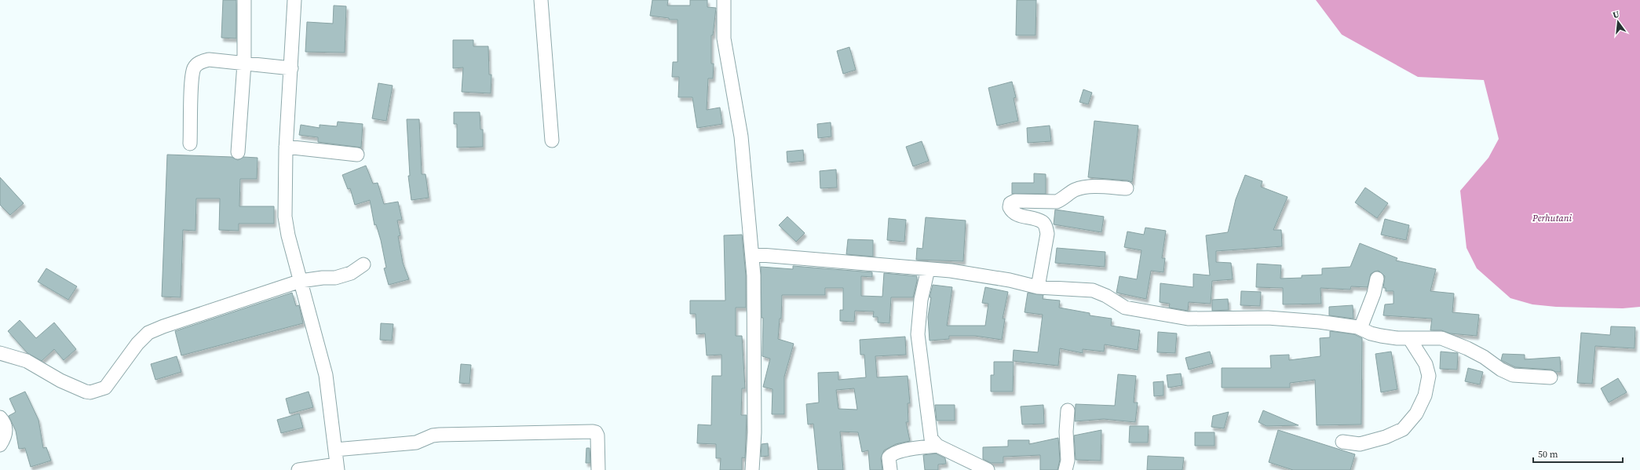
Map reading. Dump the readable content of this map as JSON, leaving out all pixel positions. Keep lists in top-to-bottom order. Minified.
{"parks":["Perhutani"],"scale_bar":"50 m","north":"top"}
